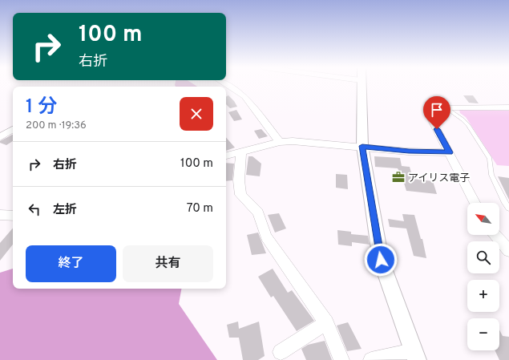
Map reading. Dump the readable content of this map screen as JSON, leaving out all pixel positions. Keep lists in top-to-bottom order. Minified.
{"places":{"office":["アイリス電子"]},"north":"top left","page":{"turn":["100 m","右折"],"heading":["1 分","200 m · 19:36"],"list":[{"name":"右折","value":"100 m"},{"name":"左折","value":"70 m"}],"map_buttons":["+","−"],"buttons":["終了","共有"]}}
